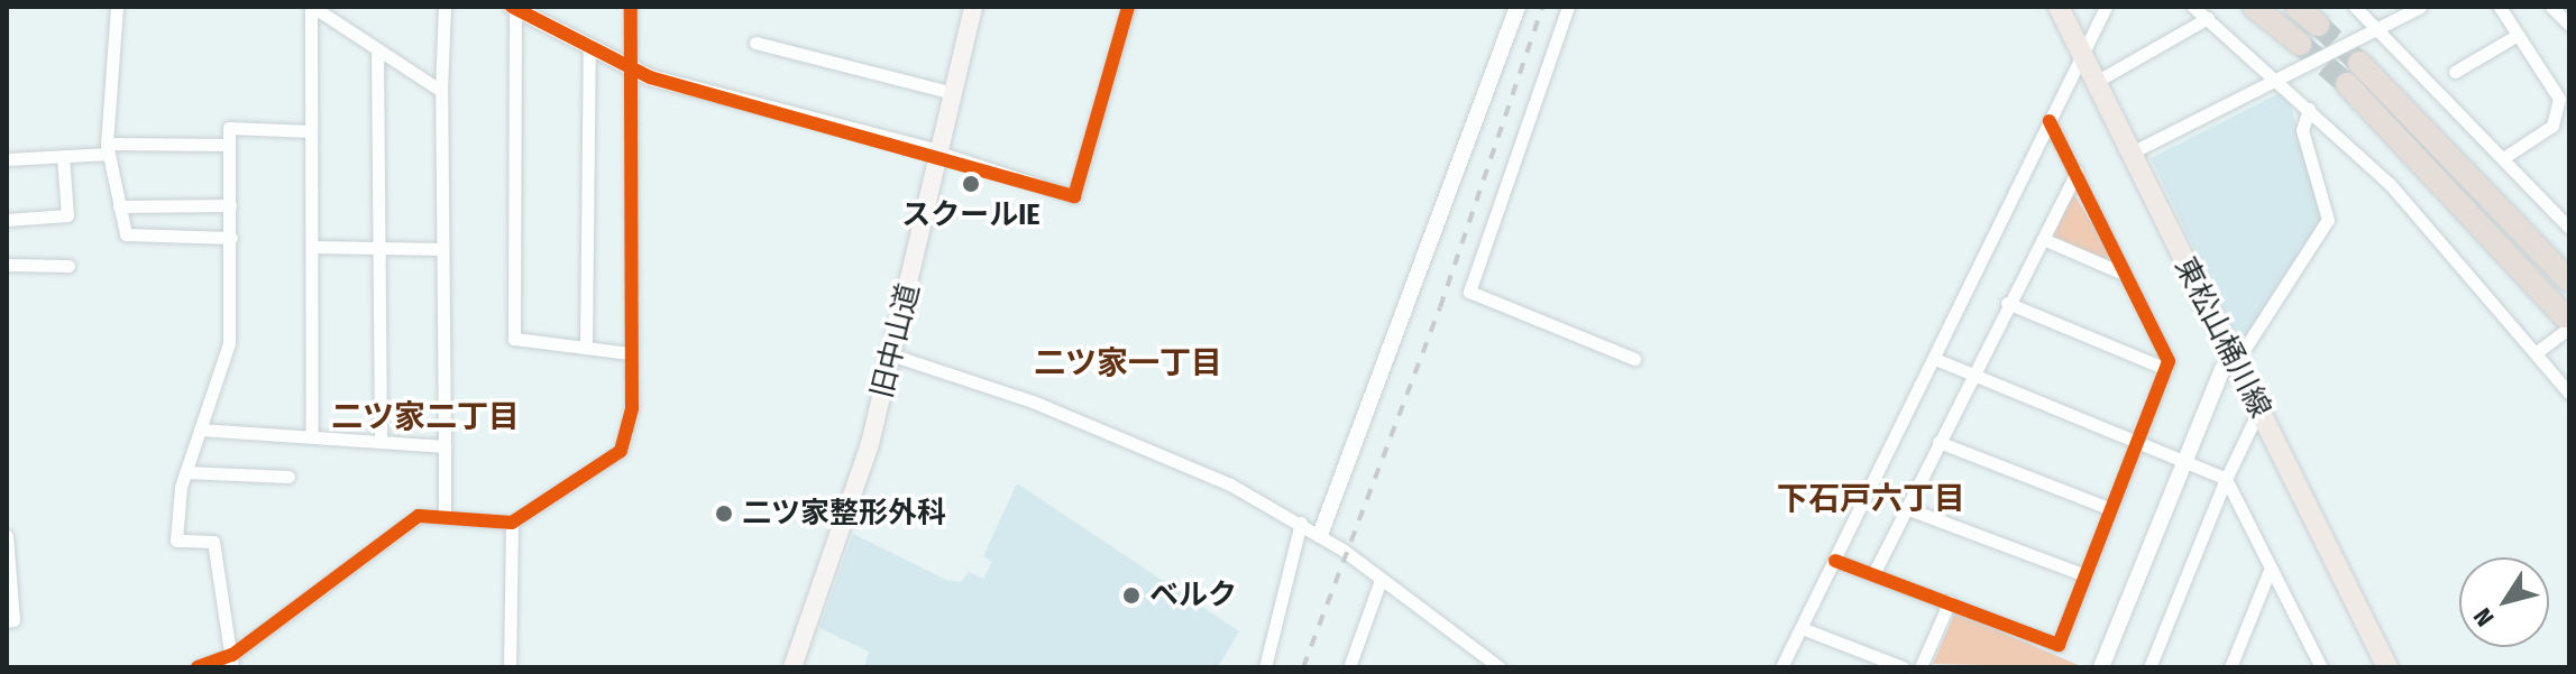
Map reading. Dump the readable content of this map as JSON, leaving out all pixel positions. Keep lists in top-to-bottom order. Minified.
{"streets":{"main road":["東松山桶川線","旧中山道"]},"districts":["二ツ家一丁目","二ツ家二丁目","下石戸六丁目"],"places":["スクールIE","二ツ家整形外科","ベルク"],"north":"bottom left"}
